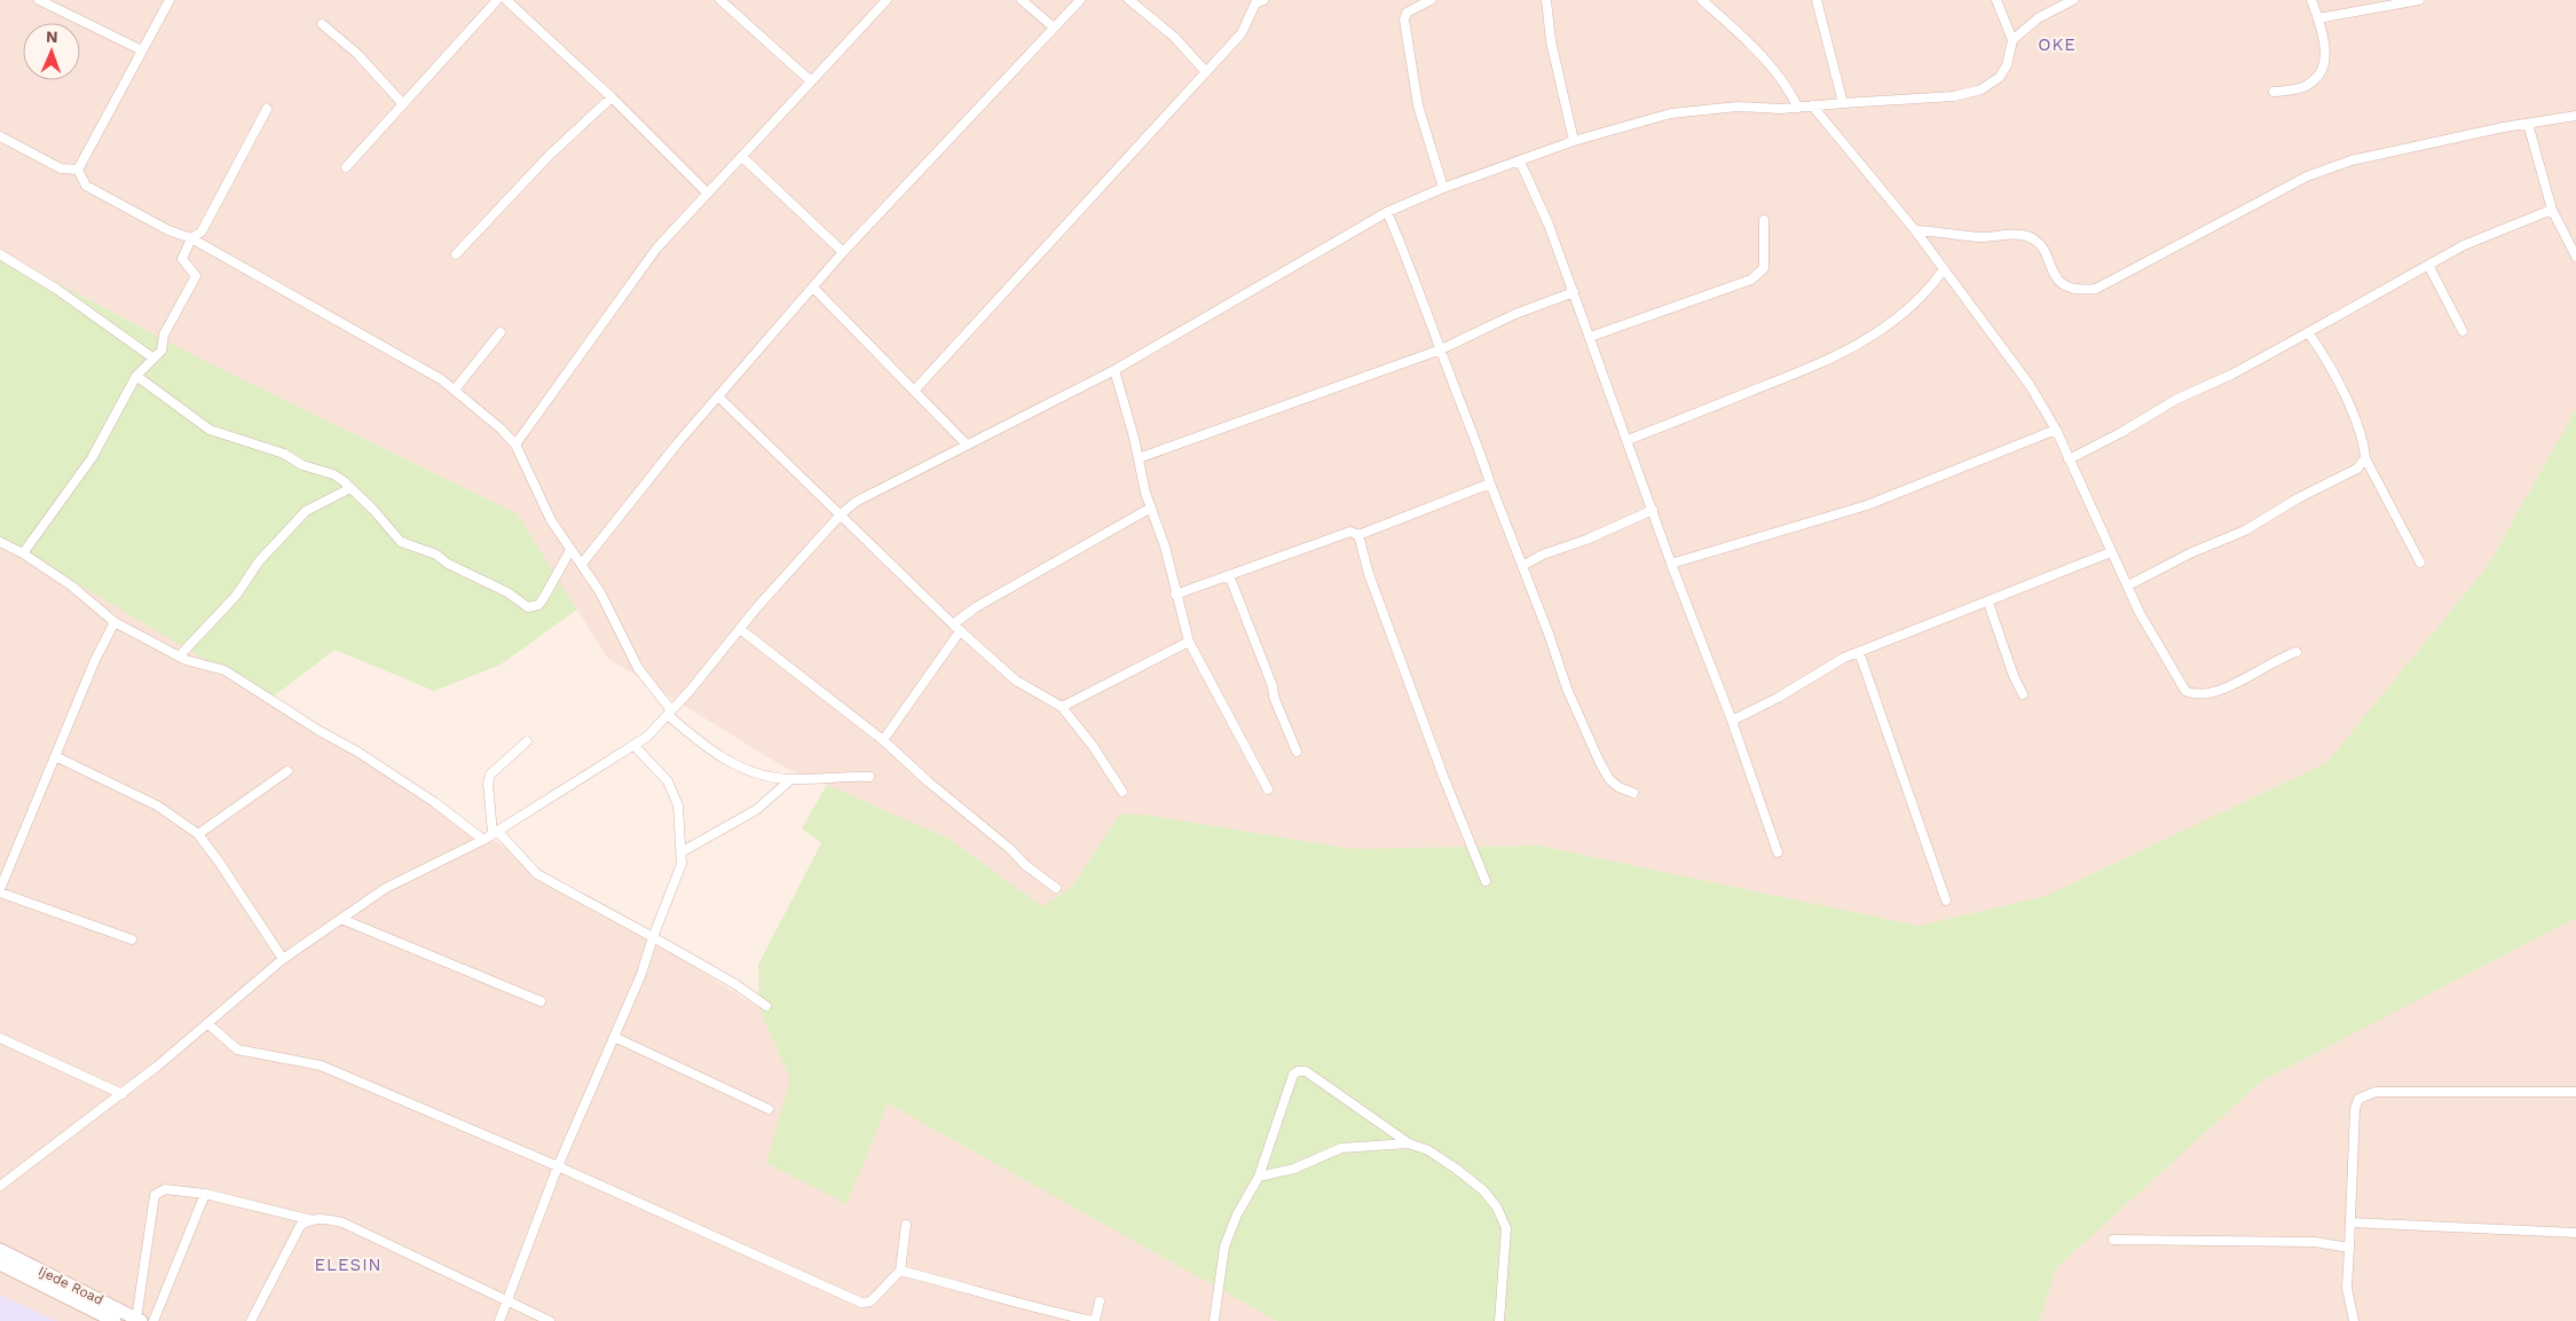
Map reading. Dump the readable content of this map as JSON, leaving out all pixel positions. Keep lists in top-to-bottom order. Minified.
{"streets":{"main road":["Ijede Road"]},"districts":["OKE","ELESIN"],"north":"top"}
